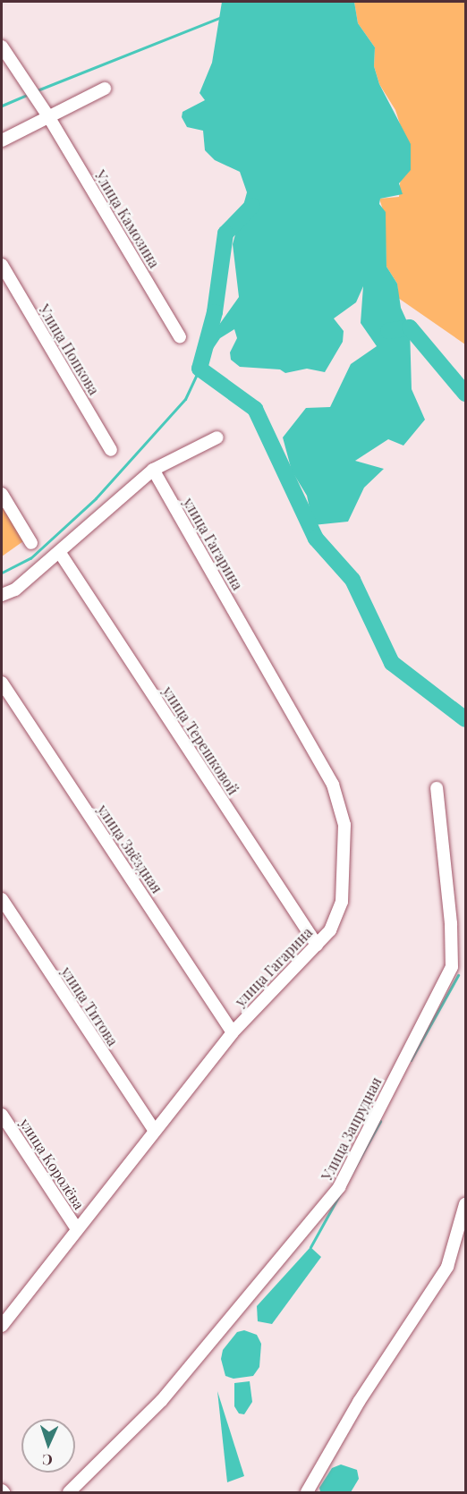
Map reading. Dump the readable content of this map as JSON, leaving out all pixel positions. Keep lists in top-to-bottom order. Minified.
{"streets":{"street":["Улица Камозина","Улица Попкова","улица Гагарина","улица Терешковой","улица Звёздная","улица Титова","Улица Запрудная","улица Королёва"]},"crossings":[["улица Гагарина","улица Терешковой"],["улица Гагарина","улица Звёздная"],["улица Гагарина","улица Титова"],["улица Гагарина","улица Королёва"]],"north":"bottom"}
